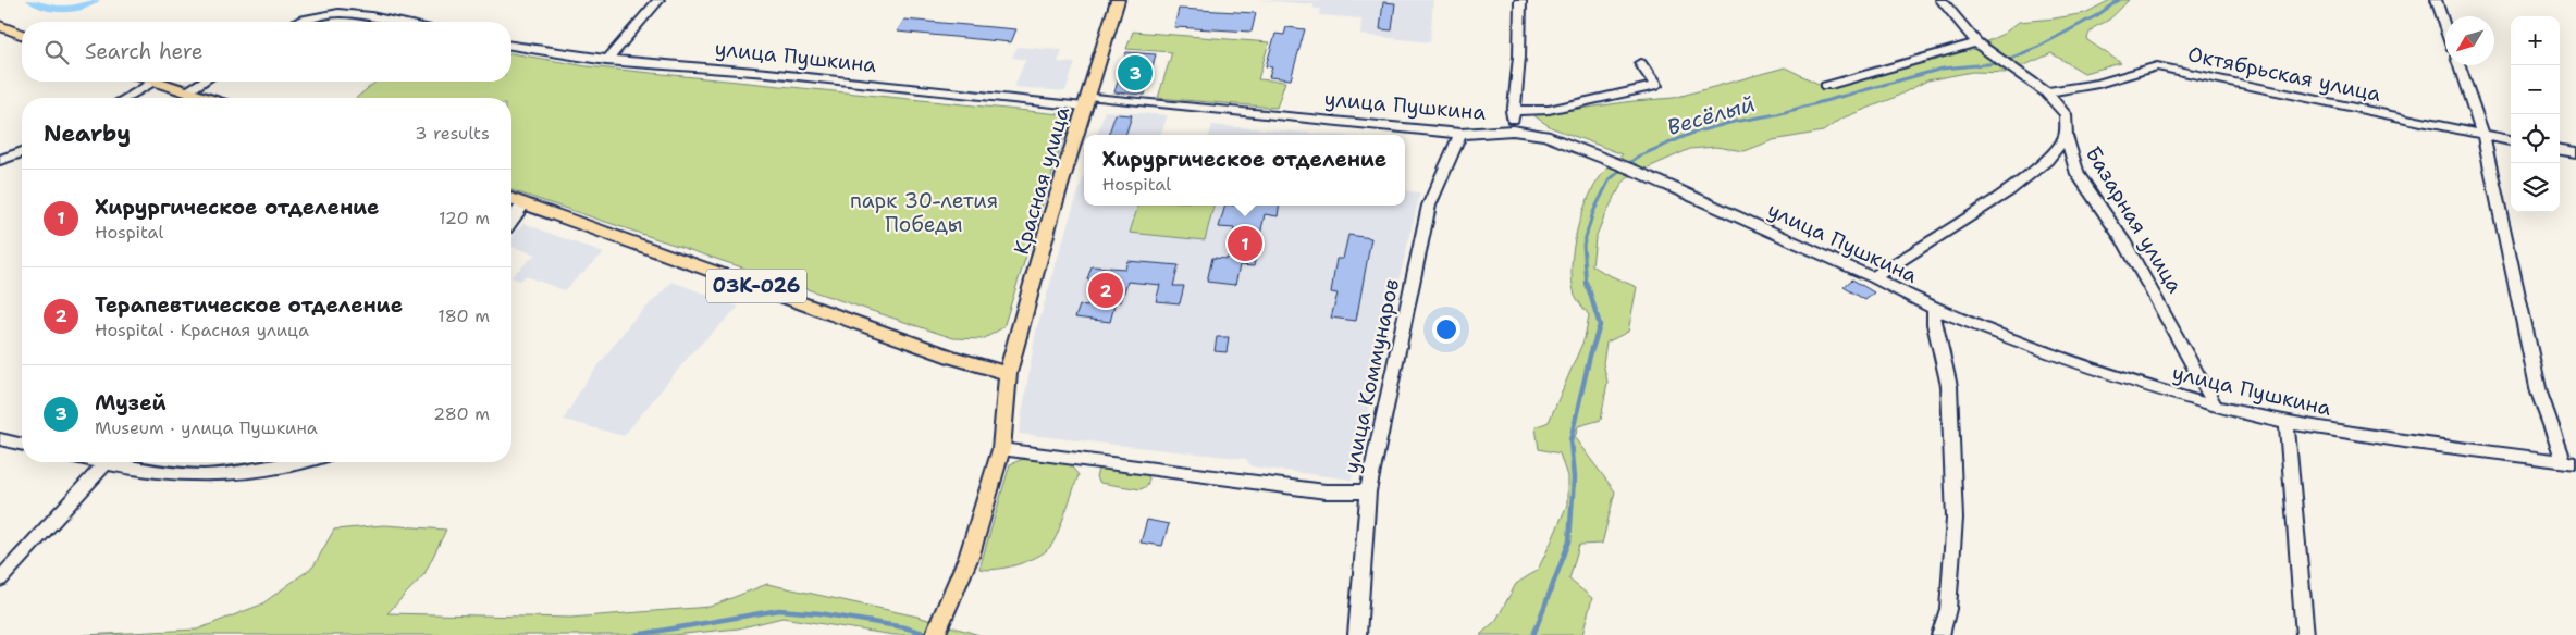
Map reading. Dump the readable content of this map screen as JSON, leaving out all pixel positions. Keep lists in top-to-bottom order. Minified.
{"streets":{"main road":["Красная улица","03К-026"],"street":["улица Пушкина","Октябрьская улица","Базарная улица","улица Коммунаров"]},"crossings":[["улица Пушкина","Красная улица"],["улица Пушкина","Базарная улица"],["улица Пушкина","улица Коммунаров"],["Октябрьская улица","Базарная улица"],["Красная улица","03К-026"]],"water":["Весёлый"],"parks":["парк 30-летия Победы"],"north":"bottom left","page":{"map_buttons":["+","−"],"search":"Search here","pins":["3","1","2"],"heading":["Nearby","3 results"],"popup":["Хирургическое отделение","Hospital"],"list":[{"mark":"1","name":"Хирургическое отделение","note":"Hospital","value":"120 m"},{"mark":"2","name":"Терапевтическое отделение","note":"Hospital · Красная улица","value":"180 m"},{"mark":"3","name":"Музей","note":"Museum · улица Пушкина","value":"280 m"}]}}
